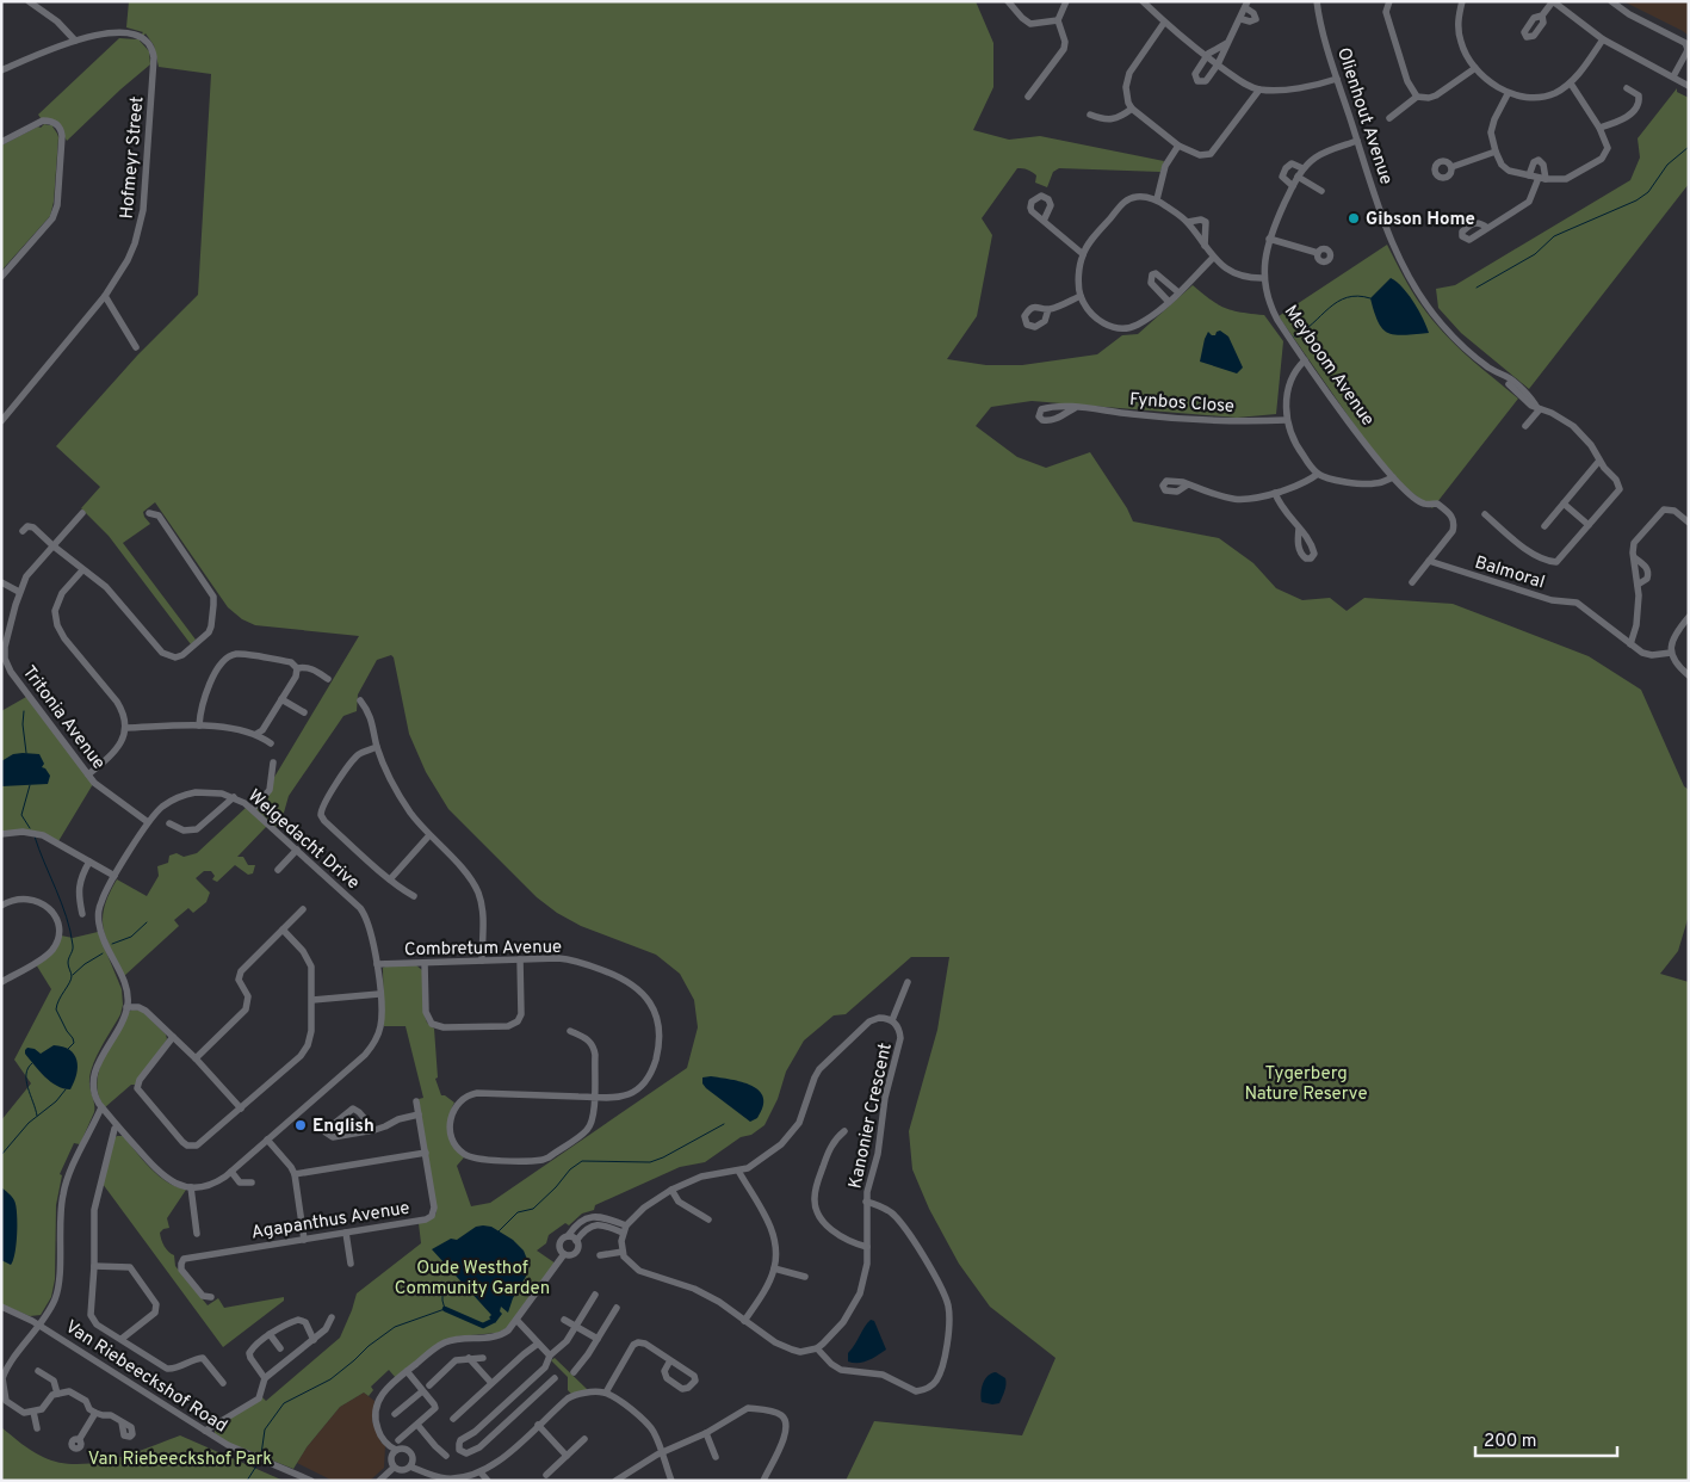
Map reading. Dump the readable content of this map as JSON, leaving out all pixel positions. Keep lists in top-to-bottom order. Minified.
{"streets":{"street":["Olienhout Avenue","Hofmeyr Street","Meyboom Avenue","Fynbos Close","Balmoral","Tritonia Avenue","Welgedacht Drive","Combretum Avenue","Kanonier Crescent","Agapanthus Avenue","Van Riebeeckshof Road"]},"crossings":[["Olienhout Avenue","Meyboom Avenue"],["Meyboom Avenue","Balmoral"],["Tritonia Avenue","Welgedacht Drive"],["Welgedacht Drive","Combretum Avenue"]],"parks":["Tygerberg Nature Reserve","Oude Westhof Community Garden","Van Riebeeckshof Park"],"places":["Gibson Home","English"],"scale_bar":"200 m"}
